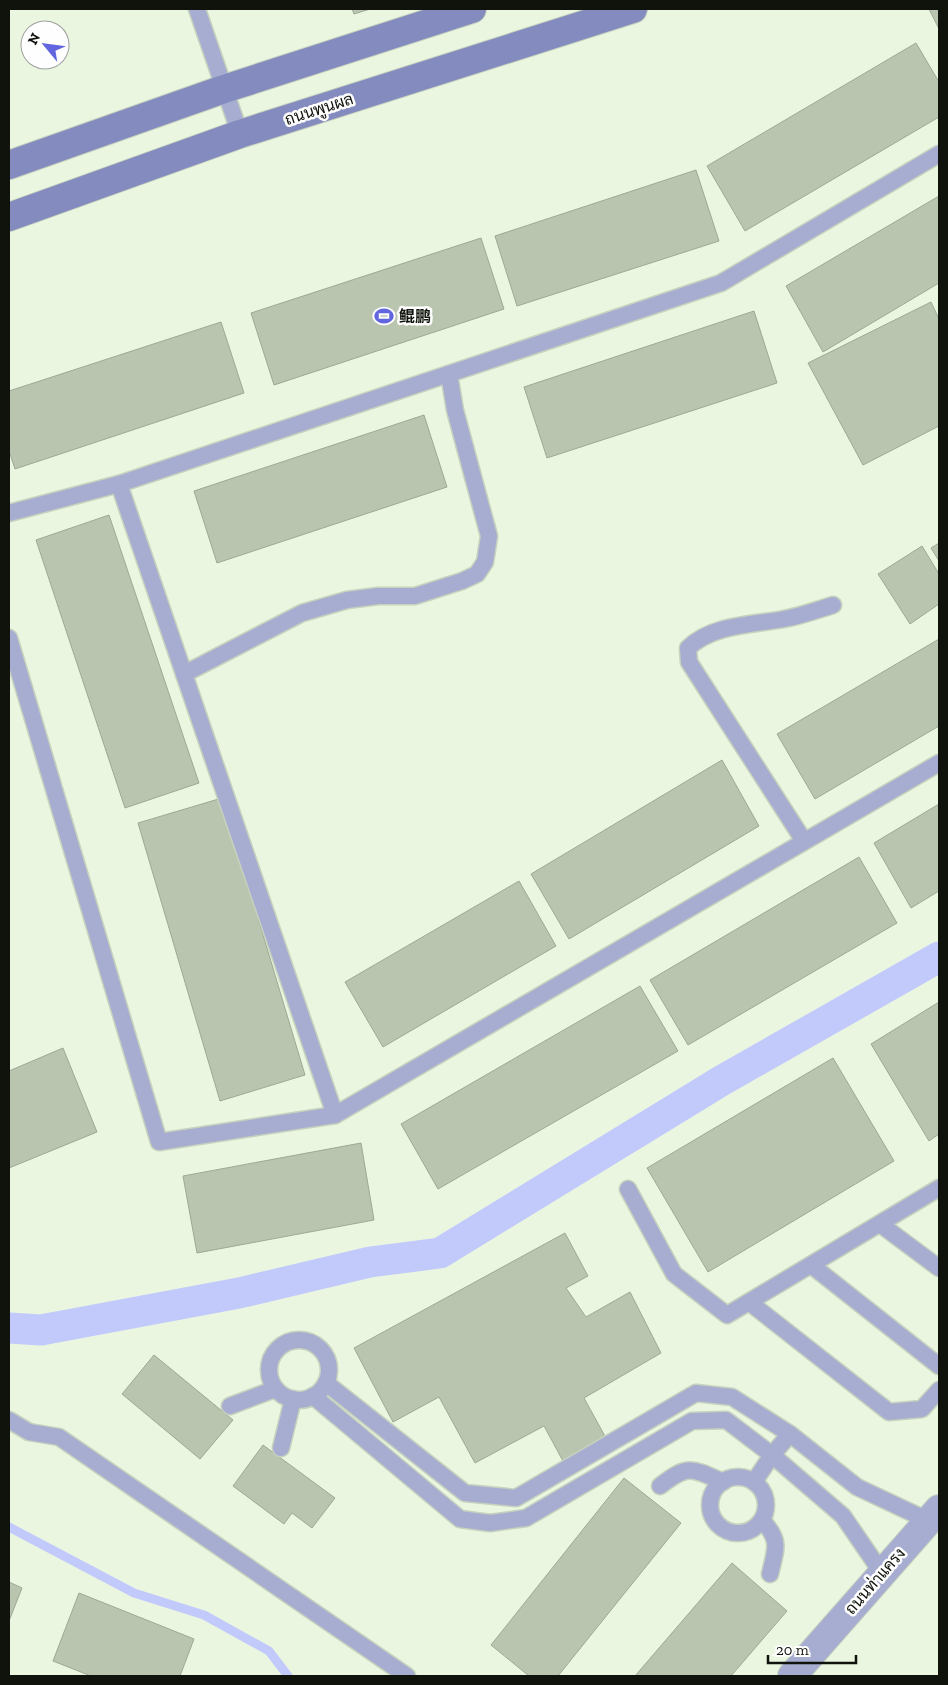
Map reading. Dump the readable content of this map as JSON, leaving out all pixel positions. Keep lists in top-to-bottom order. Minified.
{"streets":{"main road":["ถนนพูนผล"],"street":["ถนนท่าแครง"]},"places":{"sports":["鲲鹏"]},"scale_bar":"20 m","north":"top left"}
